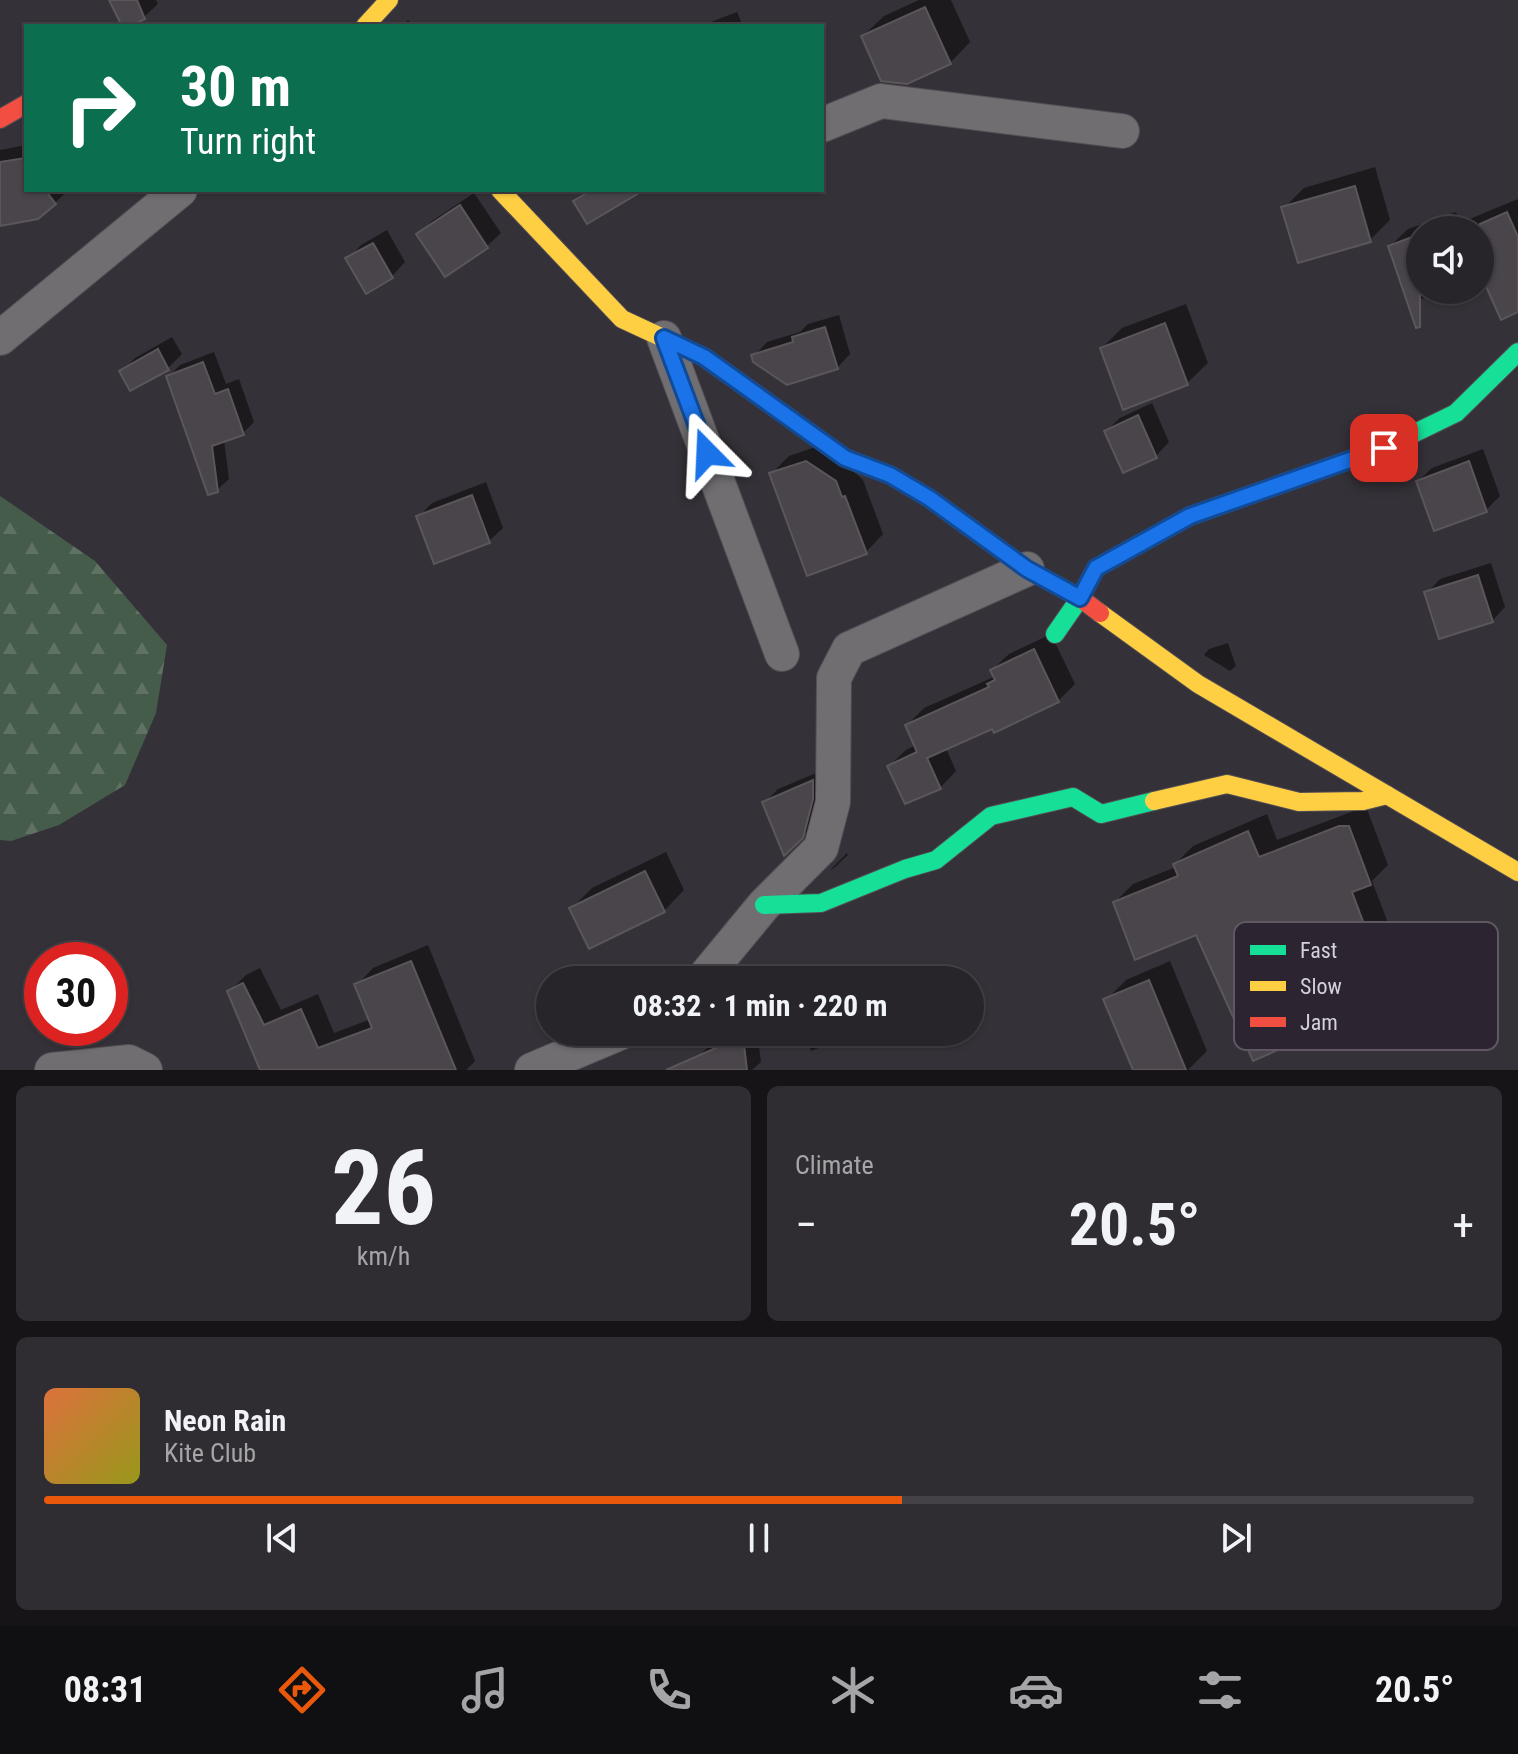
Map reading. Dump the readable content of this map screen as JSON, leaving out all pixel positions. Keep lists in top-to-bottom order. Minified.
{"legend":["Fast","Slow","Jam"],"page":{"turn":["30 m","Turn right"],"limit":"30","trip":"08:32 · 1 min · 220 m","tile":[["26","km/h"],"Climate"],"heat":["−","20.5°","+"],"song":["Neon Rain","Kite Club"],"tabs":["08:31","20.5°"]}}
